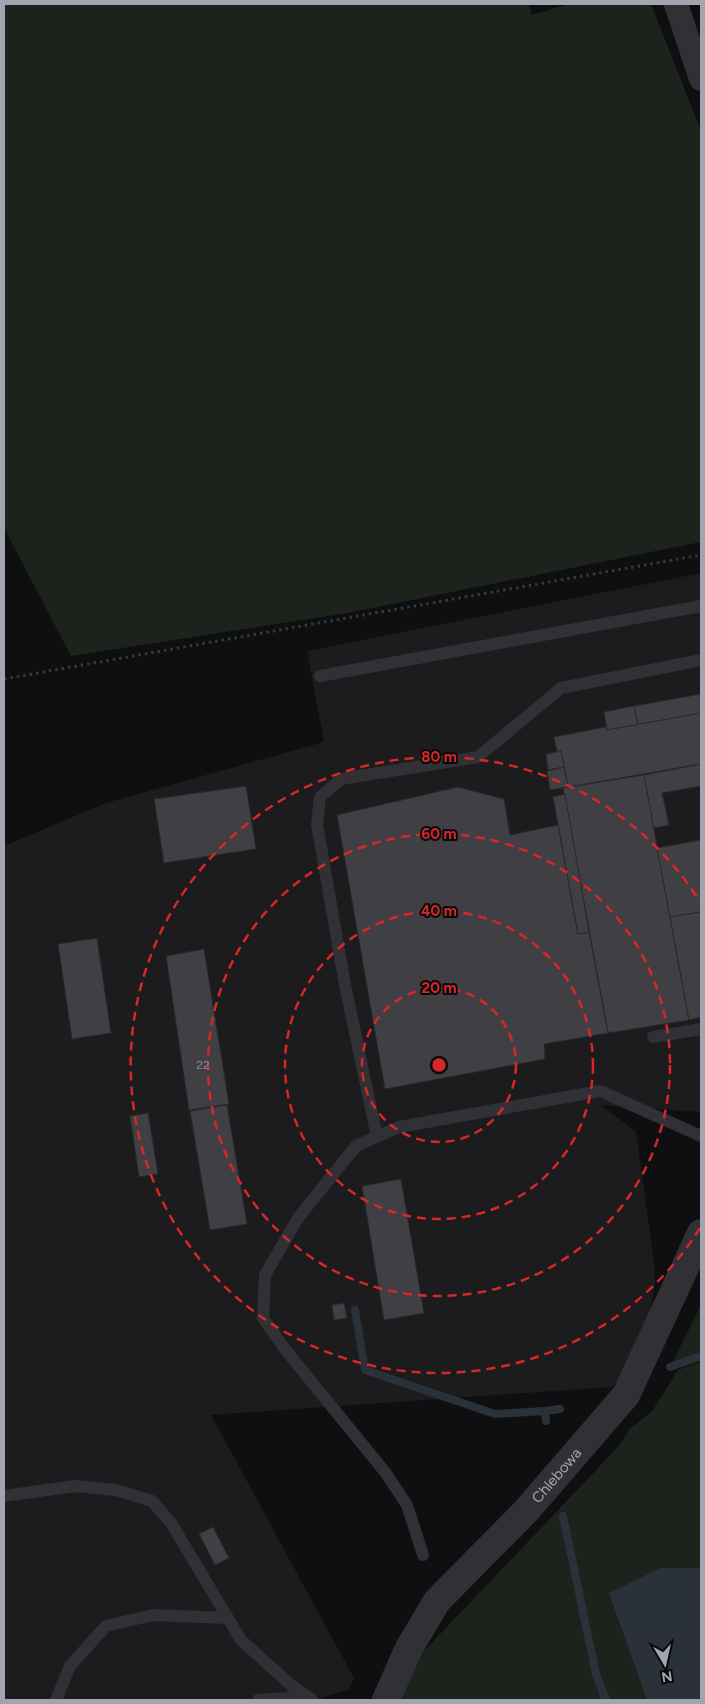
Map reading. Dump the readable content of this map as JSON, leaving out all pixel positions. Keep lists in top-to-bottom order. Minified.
{"streets":{"street":["Chlebowa"]},"house_numbers":["22"],"north":"bottom","rings":["80 m","60 m","40 m","20 m"]}
